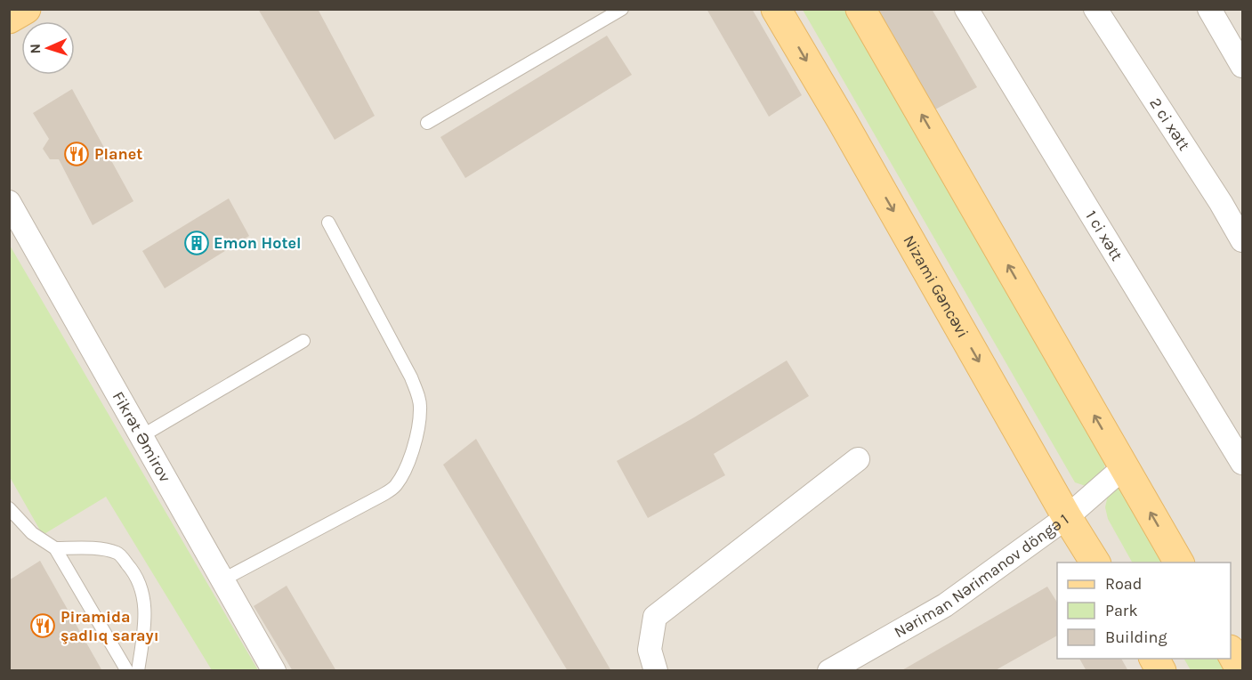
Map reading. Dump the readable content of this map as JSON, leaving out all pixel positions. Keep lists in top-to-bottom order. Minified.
{"streets":{"main road":["Nizami Gəncəvi"],"street":["2 ci xətt","1 ci xətt","Fikrət Əmirov","Nəriman Nərimanov döngə 1"]},"crossings":[["Nizami Gəncəvi","Nəriman Nərimanov döngə 1"]],"places":{"restaurant":["Planet","Piramida şadlıq sarayı"],"building":["Emon Hotel"]},"legend":["Road","Park","Building"],"north":"left"}
